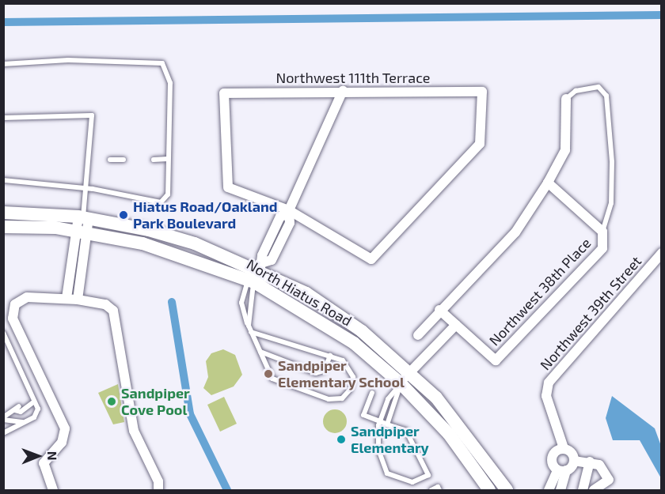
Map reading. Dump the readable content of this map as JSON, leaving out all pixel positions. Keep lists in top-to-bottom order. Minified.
{"streets":{"main road":["North Hiatus Road"],"street":["Northwest 111th Terrace","Northwest 38th Place","Northwest 39th Street"]},"places":["Hiatus Road/Oakland Park Boulevard","Sandpiper Elementary School","Sandpiper Cove Pool","Sandpiper Elementary"],"north":"right"}
